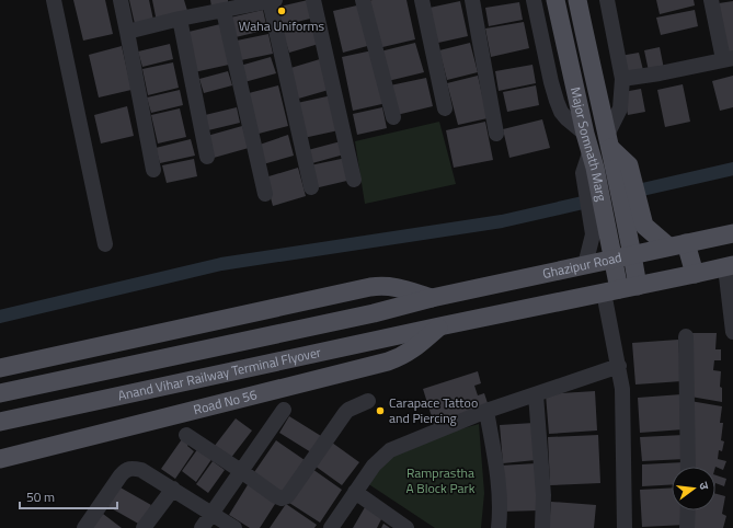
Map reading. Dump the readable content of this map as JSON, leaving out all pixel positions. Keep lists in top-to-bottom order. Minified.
{"streets":{"main road":["Major Somnath Marg","Ghazipur Road","Anand Vihar Railway Terminal Flyover","Road No 56"]},"crossings":[["Major Somnath Marg","Ghazipur Road"],["Ghazipur Road","Anand Vihar Railway Terminal Flyover"],["Anand Vihar Railway Terminal Flyover","Road No 56"]],"parks":["Ramprastha A Block Park"],"places":["Waha Uniforms","Carapace Tattoo and Piercing"],"scale_bar":"50 m","north":"right"}
